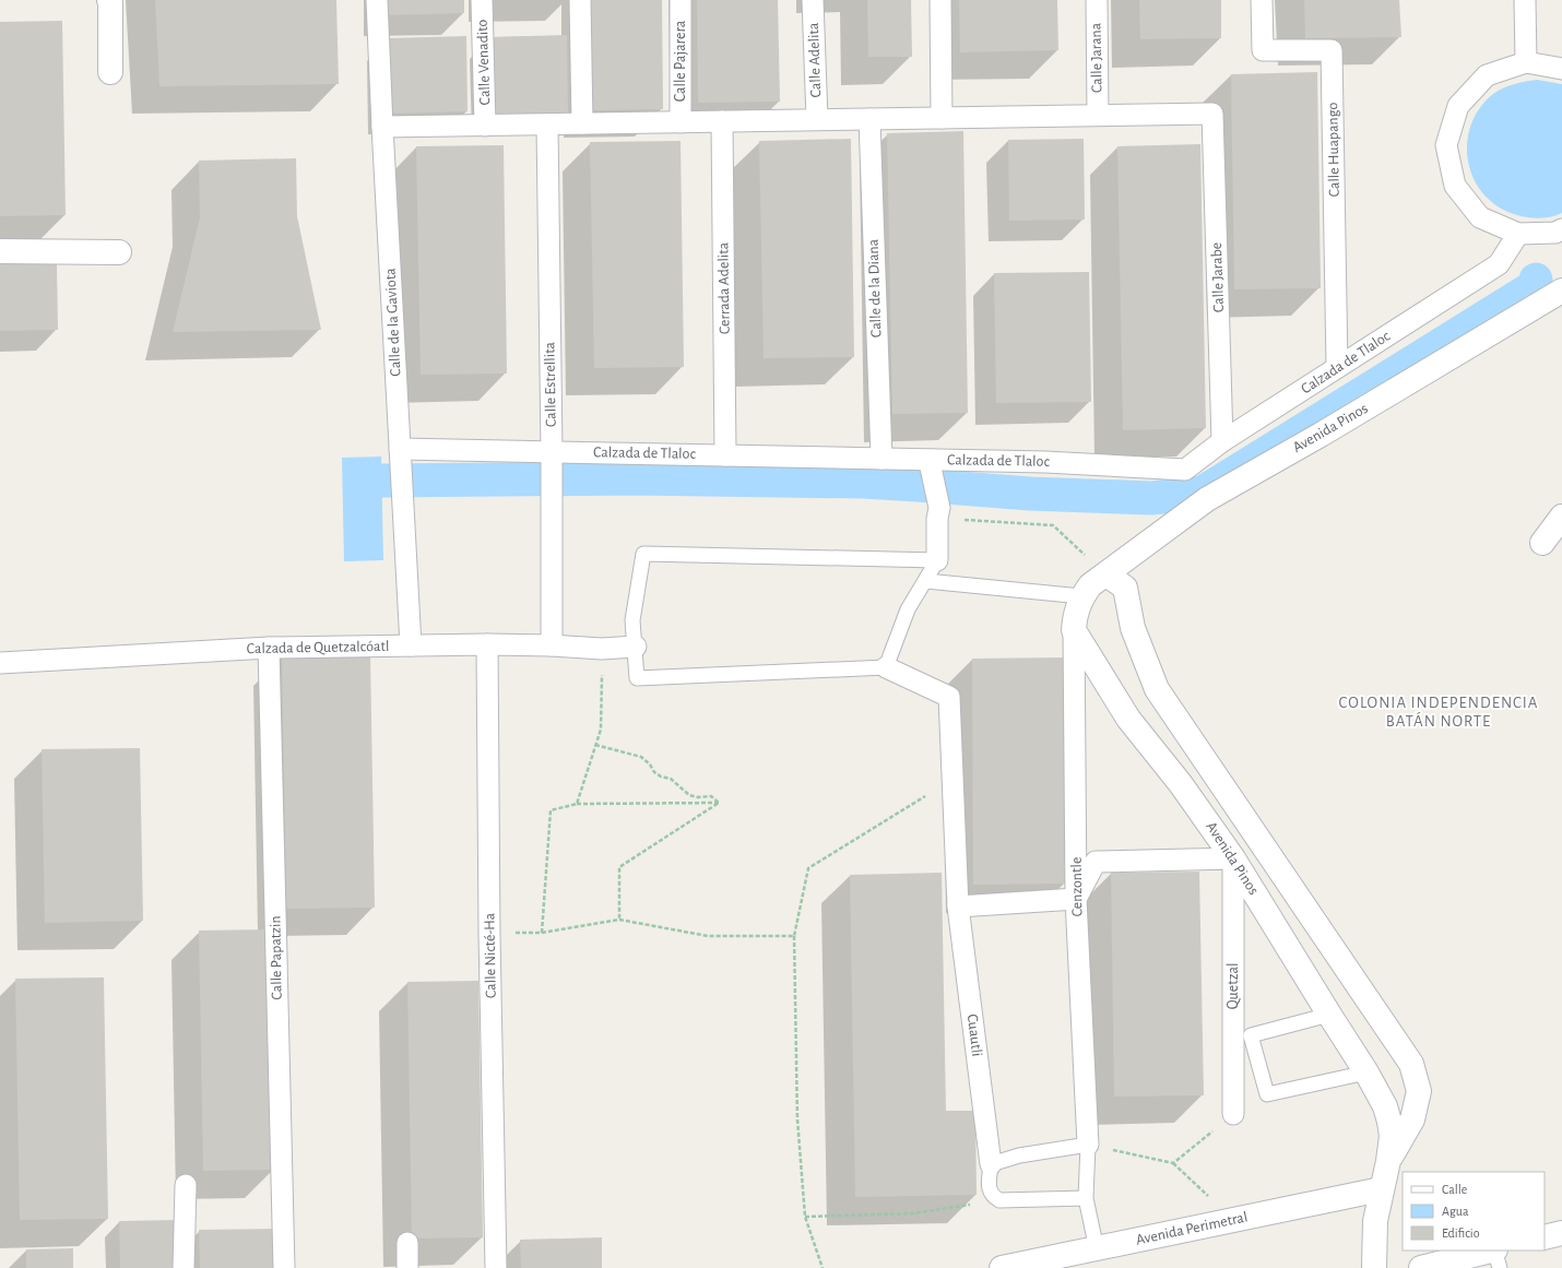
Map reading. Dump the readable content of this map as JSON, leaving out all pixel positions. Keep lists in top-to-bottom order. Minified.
{"streets":{"street":["Calle Jarana","Calle Adelita","Calle Pajarera","Calle Venadito","Calle Huapango","Calle Jarabe","Cerrada Adelita","Calle de la Diana","Calle de la Gaviota","Calzada de Tlaloc","Calle Estrellita","Avenida Pinos","Calzada de Quetzalcóatl","Cenzontle","Calle Nicté-Ha","Calle Papatzin","Quetzal","Cuautli","Avenida Perimetral"]},"crossings":[["Calle Jarana","Calle Jarabe"],["Calle Huapango","Calzada de Tlaloc"],["Calle Jarabe","Calzada de Tlaloc"],["Cerrada Adelita","Calzada de Tlaloc"],["Calle de la Diana","Calzada de Tlaloc"],["Calle de la Gaviota","Calzada de Tlaloc"],["Calle de la Gaviota","Calzada de Quetzalcóatl"],["Calzada de Tlaloc","Calle Estrellita"],["Calle Estrellita","Calzada de Quetzalcóatl"],["Avenida Pinos","Cenzontle"],["Avenida Pinos","Quetzal"],["Avenida Pinos","Avenida Perimetral"],["Calzada de Quetzalcóatl","Calle Nicté-Ha"],["Calzada de Quetzalcóatl","Calle Papatzin"]],"districts":["COLONIA INDEPENDENCIA BATÁN NORTE"],"legend":["Calle","Agua","Edificio"]}
